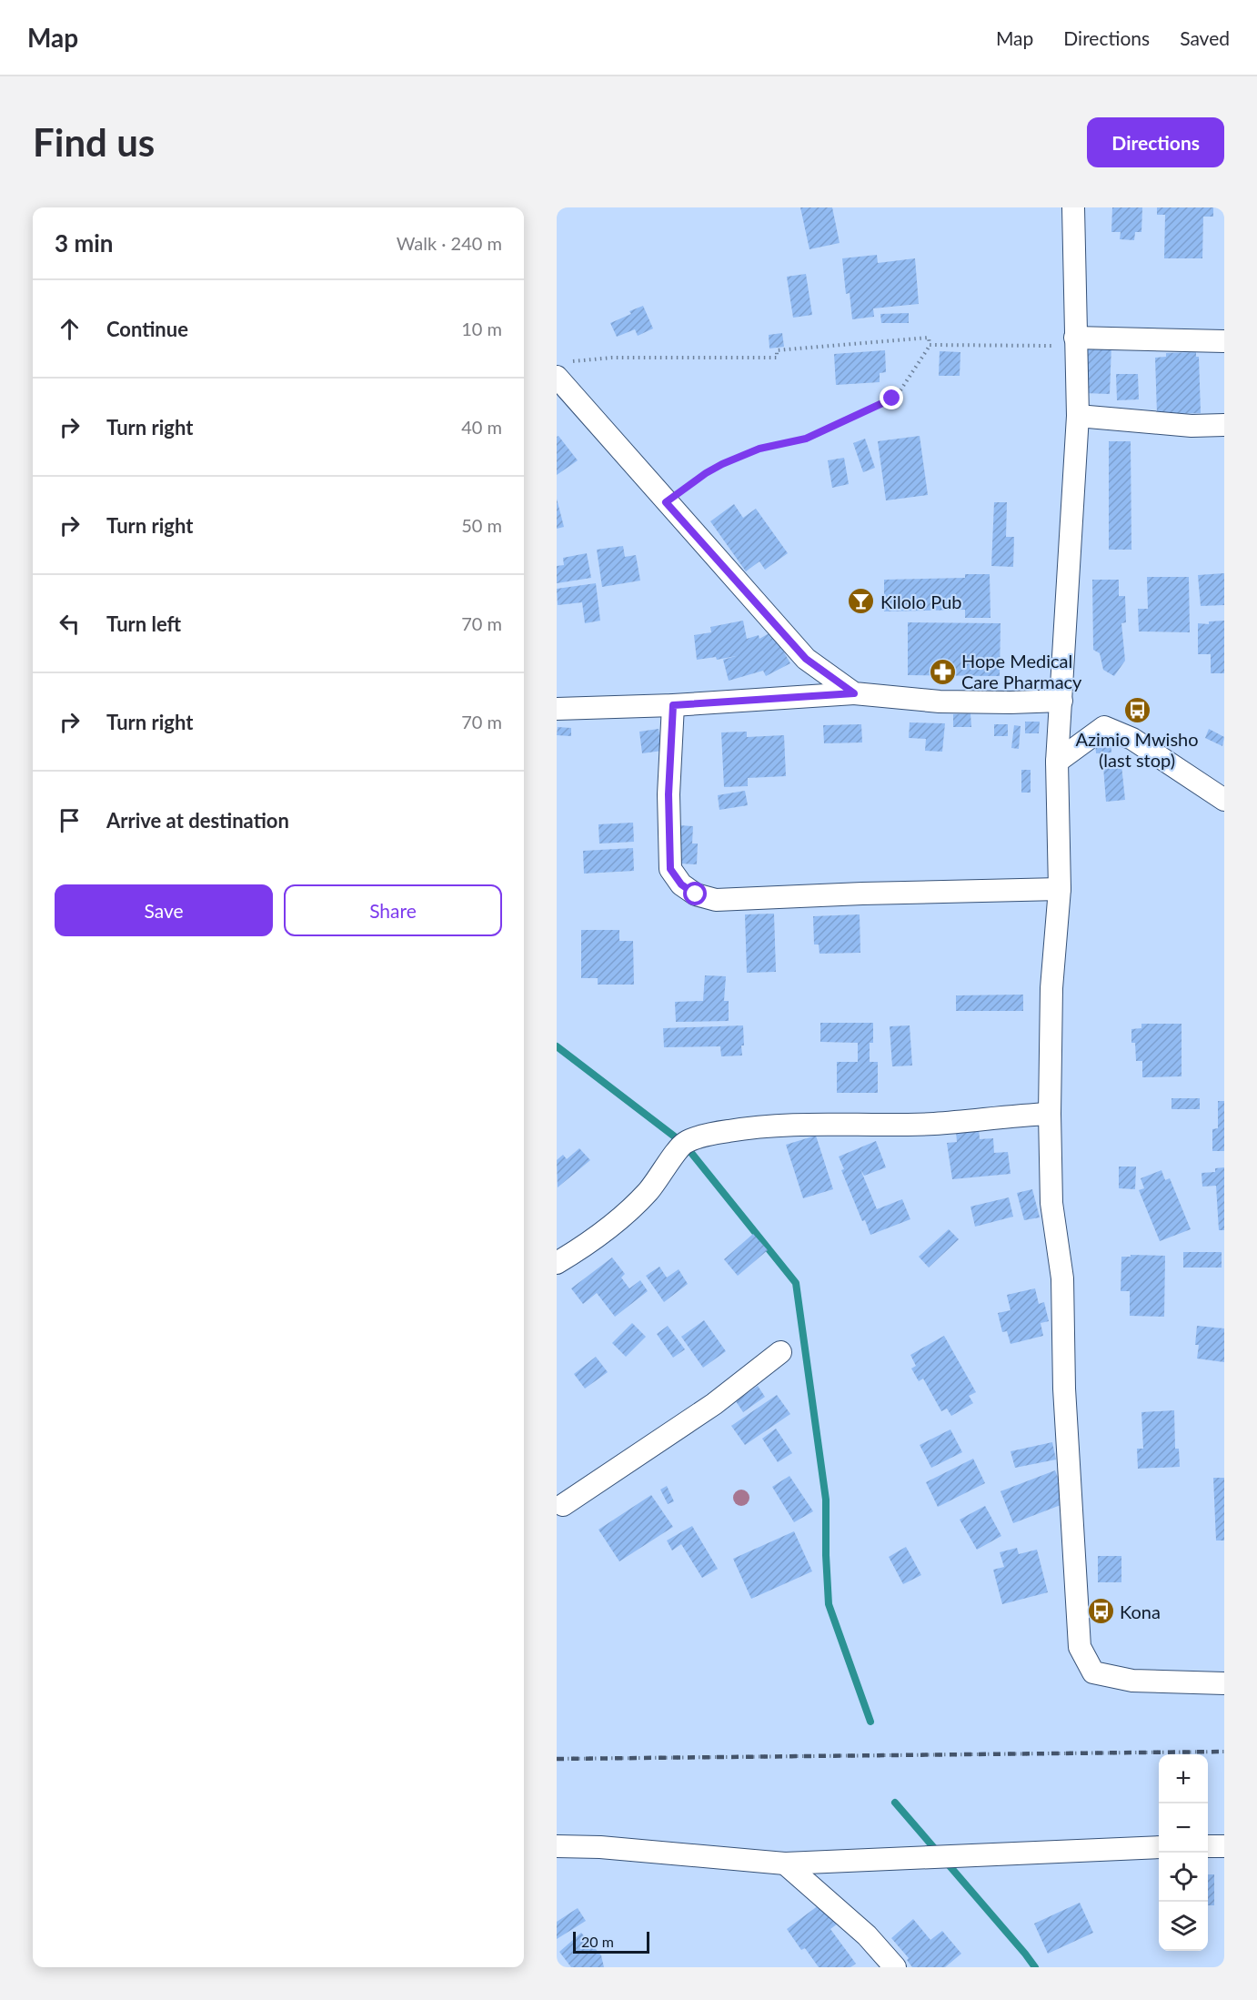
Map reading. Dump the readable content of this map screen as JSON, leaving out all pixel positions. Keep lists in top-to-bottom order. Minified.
{"places":{"bar":["Kilolo Pub"],"pharmacy":["Hope Medical Care Pharmacy"],"bus stop":["Azimio Mwisho (last stop)","Kona"]},"scale_bar":"20 m","page":{"header":"Map","nav":["Map","Directions","Saved"],"buttons":["Directions",["Save","Share"]],"title":"Find us","heading":["3 min","Walk · 240 m"],"list":[["Continue","10 m"],["Turn right","40 m"],["Turn right","50 m"],["Turn left","70 m"],["Turn right","70 m"],"Arrive at destination"],"map_buttons":["+","−"],"scale":"20 m"}}
